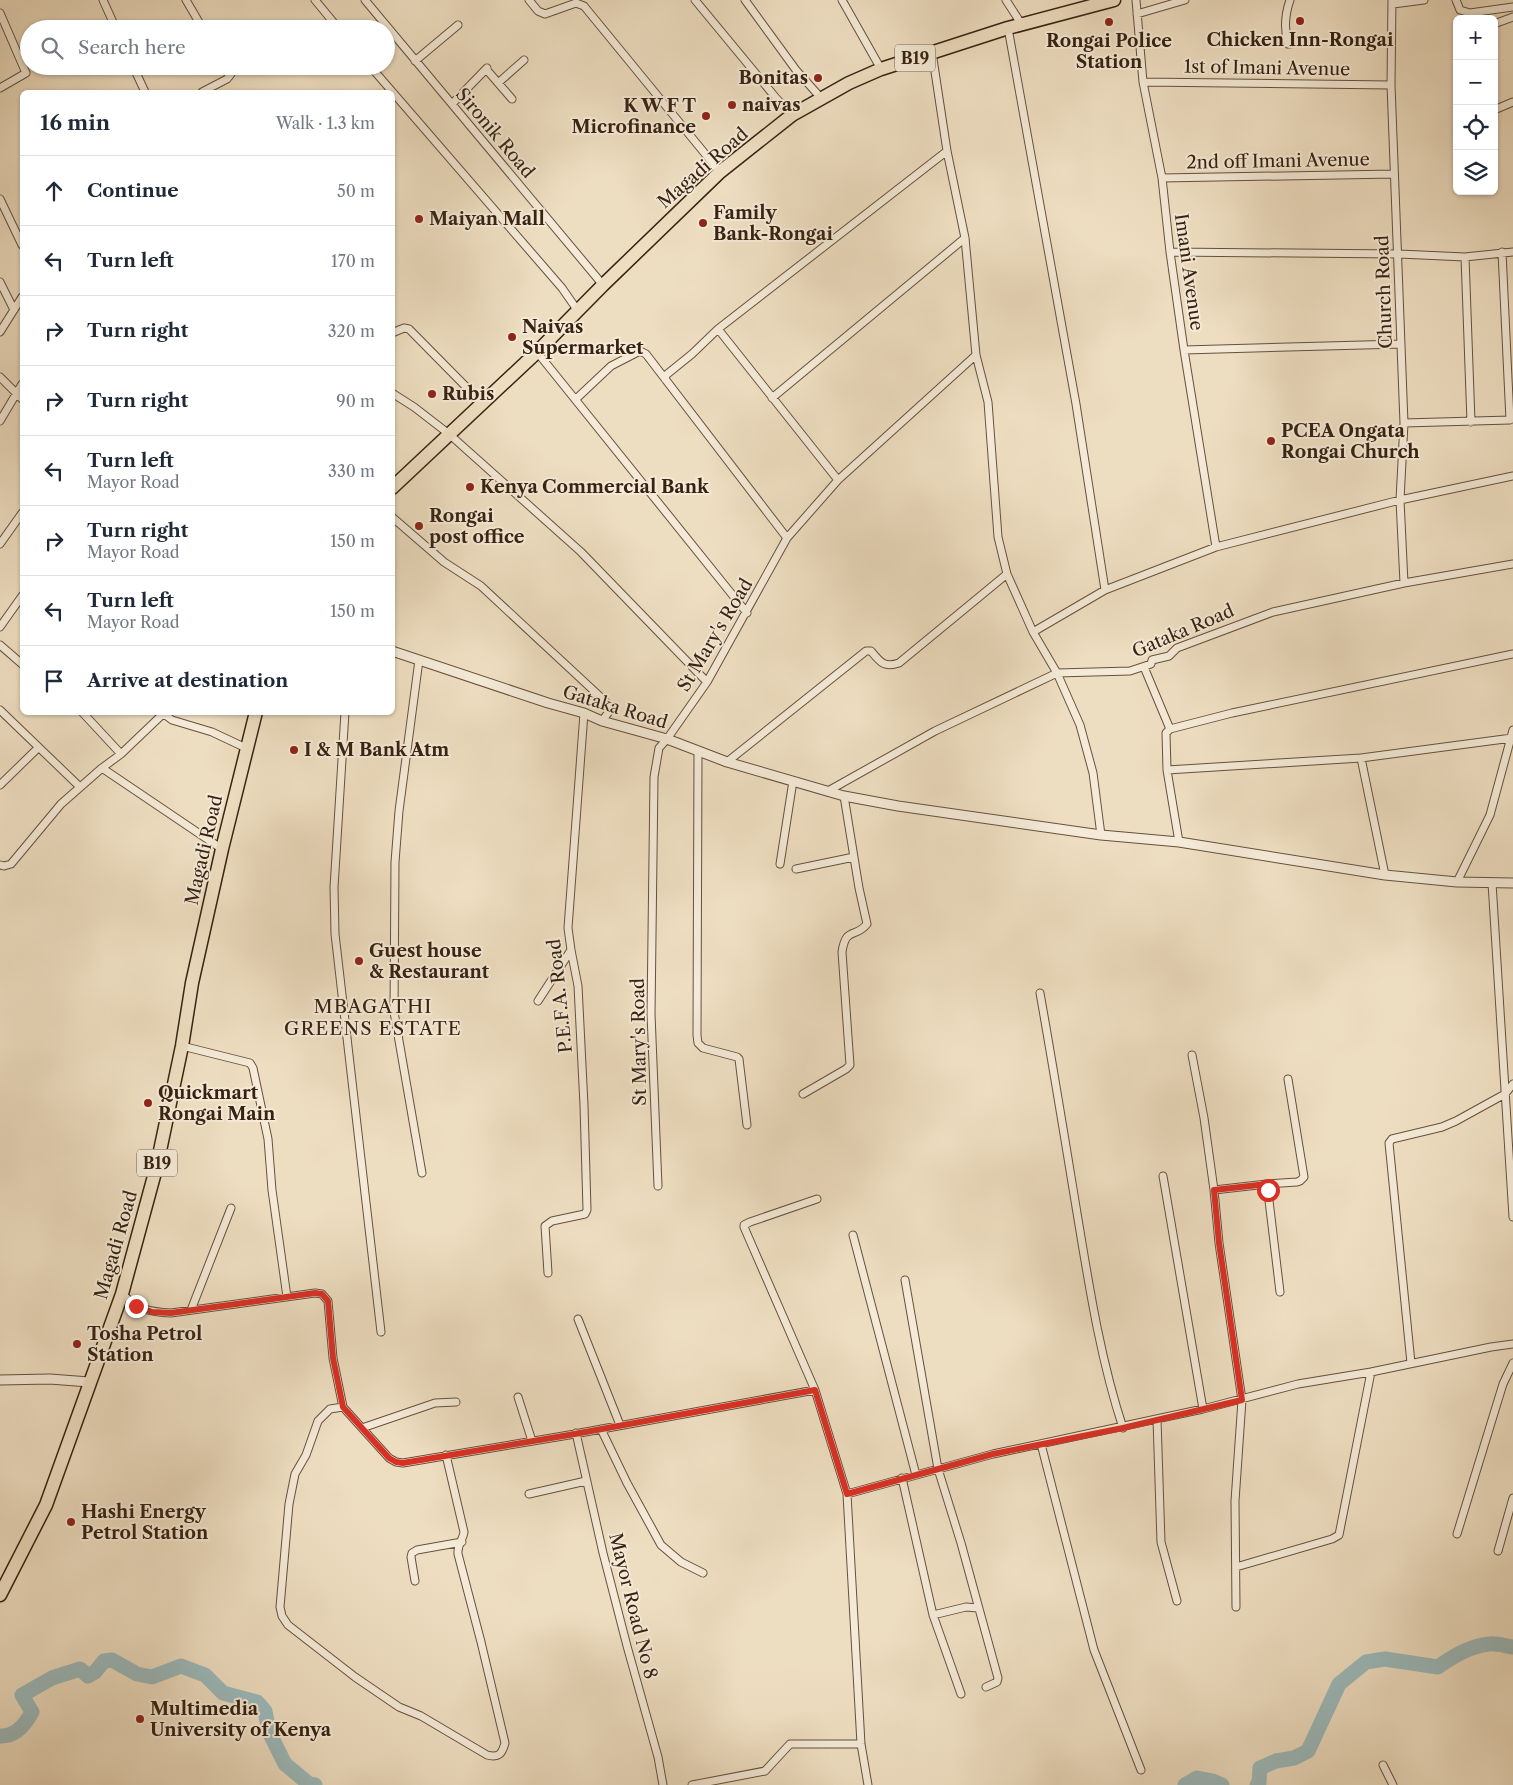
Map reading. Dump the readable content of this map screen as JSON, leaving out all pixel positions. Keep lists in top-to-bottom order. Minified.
{"streets":{"highway":["B19","Magadi Road"],"street":["1st of Imani Avenue","Sironik Road","2nd off Imani Avenue","Imani Avenue","Church Road","Gataka Road","St Mary's Road","P.E.F.A. Road","Mayor Road No 8"]},"crossings":[["1st of Imani Avenue","Imani Avenue"],["1st of Imani Avenue","Church Road"],["Sironik Road","Magadi Road"],["2nd off Imani Avenue","Imani Avenue"],["2nd off Imani Avenue","Church Road"],["Church Road","Gataka Road"],["Gataka Road","St Mary's Road"],["Gataka Road","P.E.F.A. Road"]],"districts":["MBAGATHI GREENS ESTATE"],"places":["Chicken Inn-Rongai","Rongai Police Station","Bonitas","naivas","K W F T Microfinance","Maiyan Mall","Family Bank-Rongai","Naivas Supermarket","Rubis","PCEA Ongata Rongai Church","Kenya Commercial Bank","Rongai post office","I & M Bank Atm","Guest house & Restaurant","Quickmart Rongai Main","Tosha Petrol Station","Hashi Energy Petrol Station","Multimedia University of Kenya"],"page":{"map_buttons":["+","−"],"search":"Search here","heading":["16 min","Walk · 1.3 km"],"list":[["Continue","50 m"],["Turn left","170 m"],["Turn right","320 m"],["Turn right","90 m"],["Turn left","Mayor Road","330 m"],["Turn right","Mayor Road","150 m"],["Turn left","Mayor Road","150 m"],"Arrive at destination"]}}
